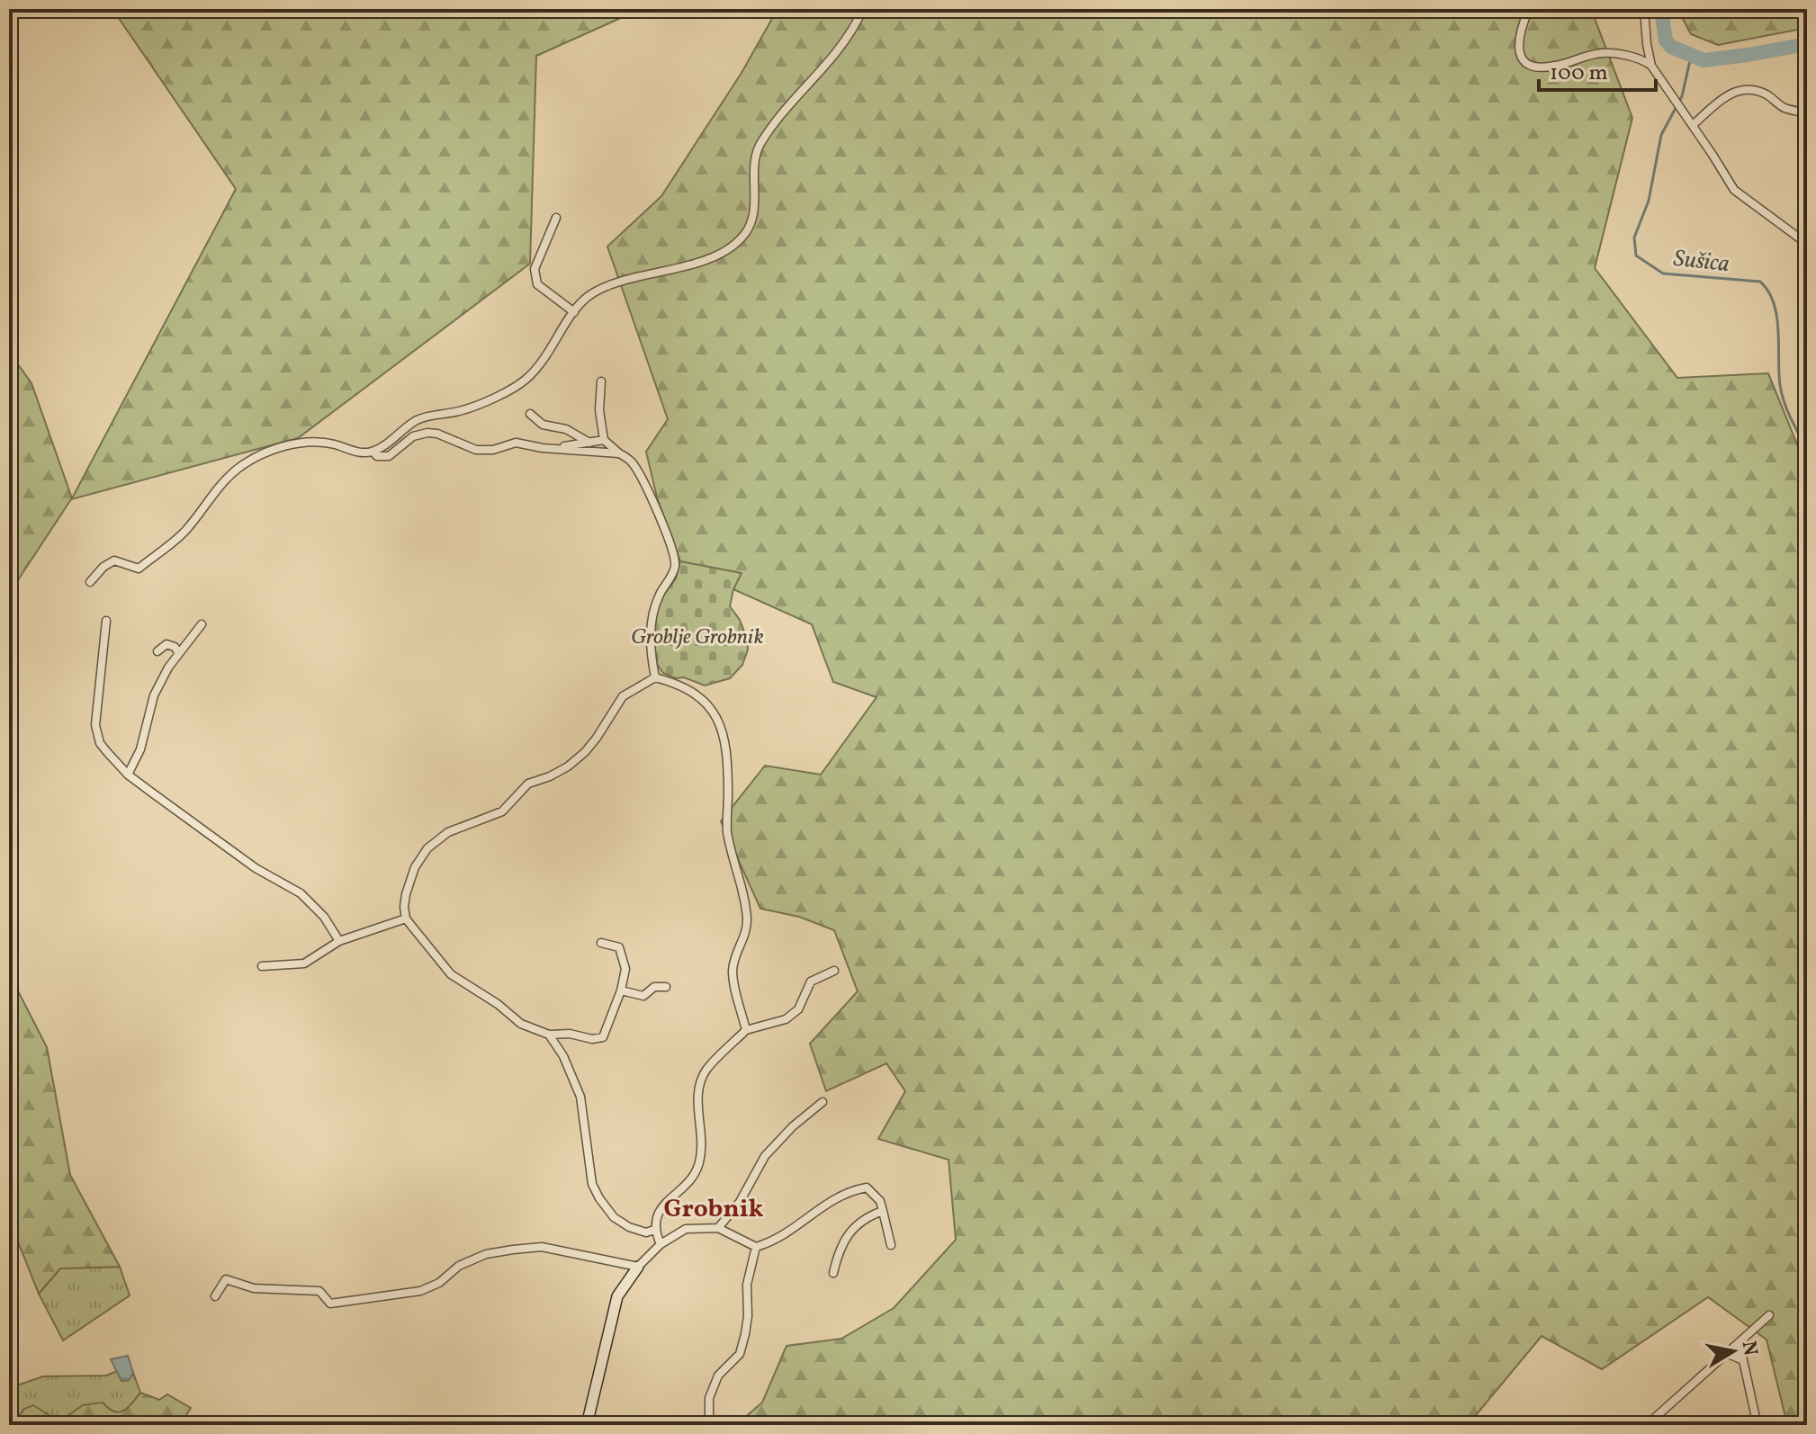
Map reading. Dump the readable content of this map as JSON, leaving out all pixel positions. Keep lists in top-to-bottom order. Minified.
{"districts":["Grobnik"],"water":["Sušica"],"parks":["Groblje Grobnik"],"scale_bar":"100 m","north":"right"}
